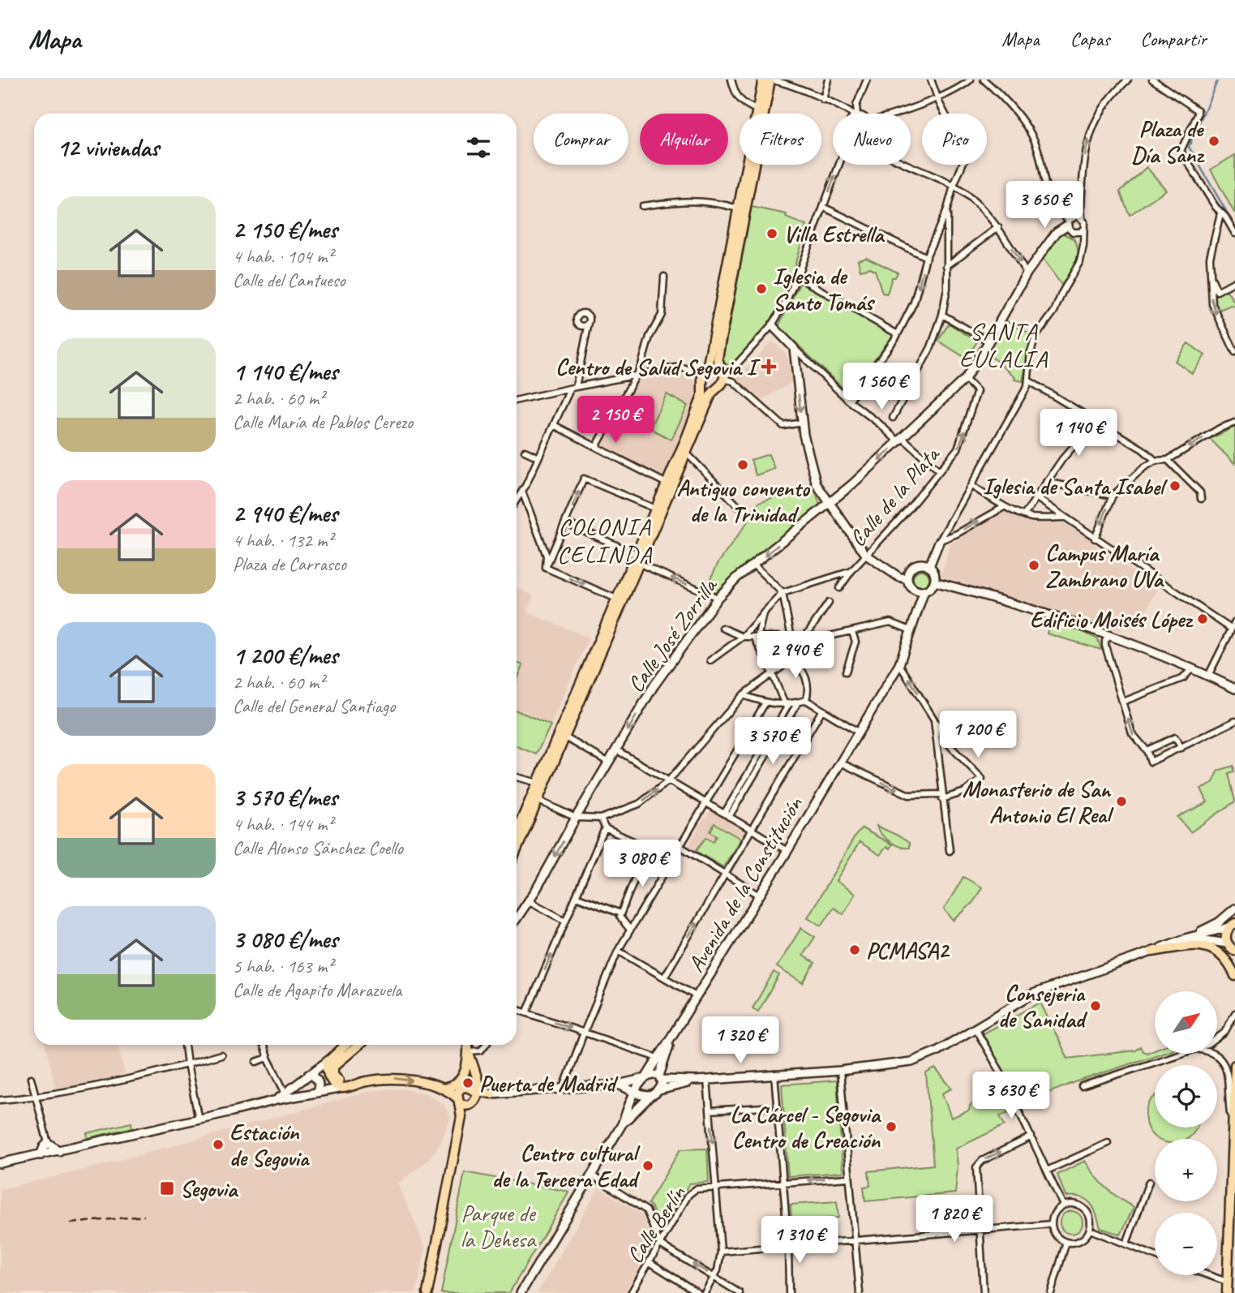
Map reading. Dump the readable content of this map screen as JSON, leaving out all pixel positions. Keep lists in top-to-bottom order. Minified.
{"streets":{"main road":["Calle José Zorrilla","Avenida de la Constitución"],"street":["Calle de la Plata","Calle Berlín"]},"crossings":[["Calle de la Plata","Calle José Zorrilla"]],"districts":["SANTA EULALIA","COLONIA CELINDA"],"parks":["Parque de la Dehesa"],"places":{"other":["Plaza de Día Sanz","Villa Estrella","Iglesia de Santo Tomás","Antiguo convento de la Trinidad","Iglesia de Santa Isabel","Campus María Zambrano UVa","Edificio Moisés López","Monasterio de San Antonio El Real","PCMASA2","Consejeria de Sanidad","Puerta de Madrid","La Cárcel - Segovia Centro de Creación","Estación de Segovia","Centro cultural de la Tercera Edad"],"health":["Centro de Salud Segovia I"],"transit":["Segovia"]},"north":"top right","page":{"header":"Mapa","nav":["Mapa","Capas","Compartir"],"chip":["Comprar","Alquilar","Filtros","Nuevo","Piso"],"heading":"12 viviendas","price":["3 650 €","1 560 €","2 150 €","1 140 €","2 940 €","1 200 €","3 570 €","3 080 €","1 320 €","3 630 €","1 820 €","1 310 €"],"list":[{"name":"2 150 €/mes","note":"4 hab. · 104 m² · Calle del Cantueso"},{"name":"1 140 €/mes","note":"2 hab. · 60 m² · Calle María de Pablos Cerezo"},{"name":"2 940 €/mes","note":"4 hab. · 132 m² · Plaza de Carrasco"},{"name":"1 200 €/mes","note":"2 hab. · 60 m² · Calle del General Santiago"},{"name":"3 570 €/mes","note":"4 hab. · 144 m² · Calle Alonso Sánchez Coello"},{"name":"3 080 €/mes","note":"5 hab. · 163 m² · Calle de Agapito Marazuela"}],"map_buttons":["+","−"]}}
